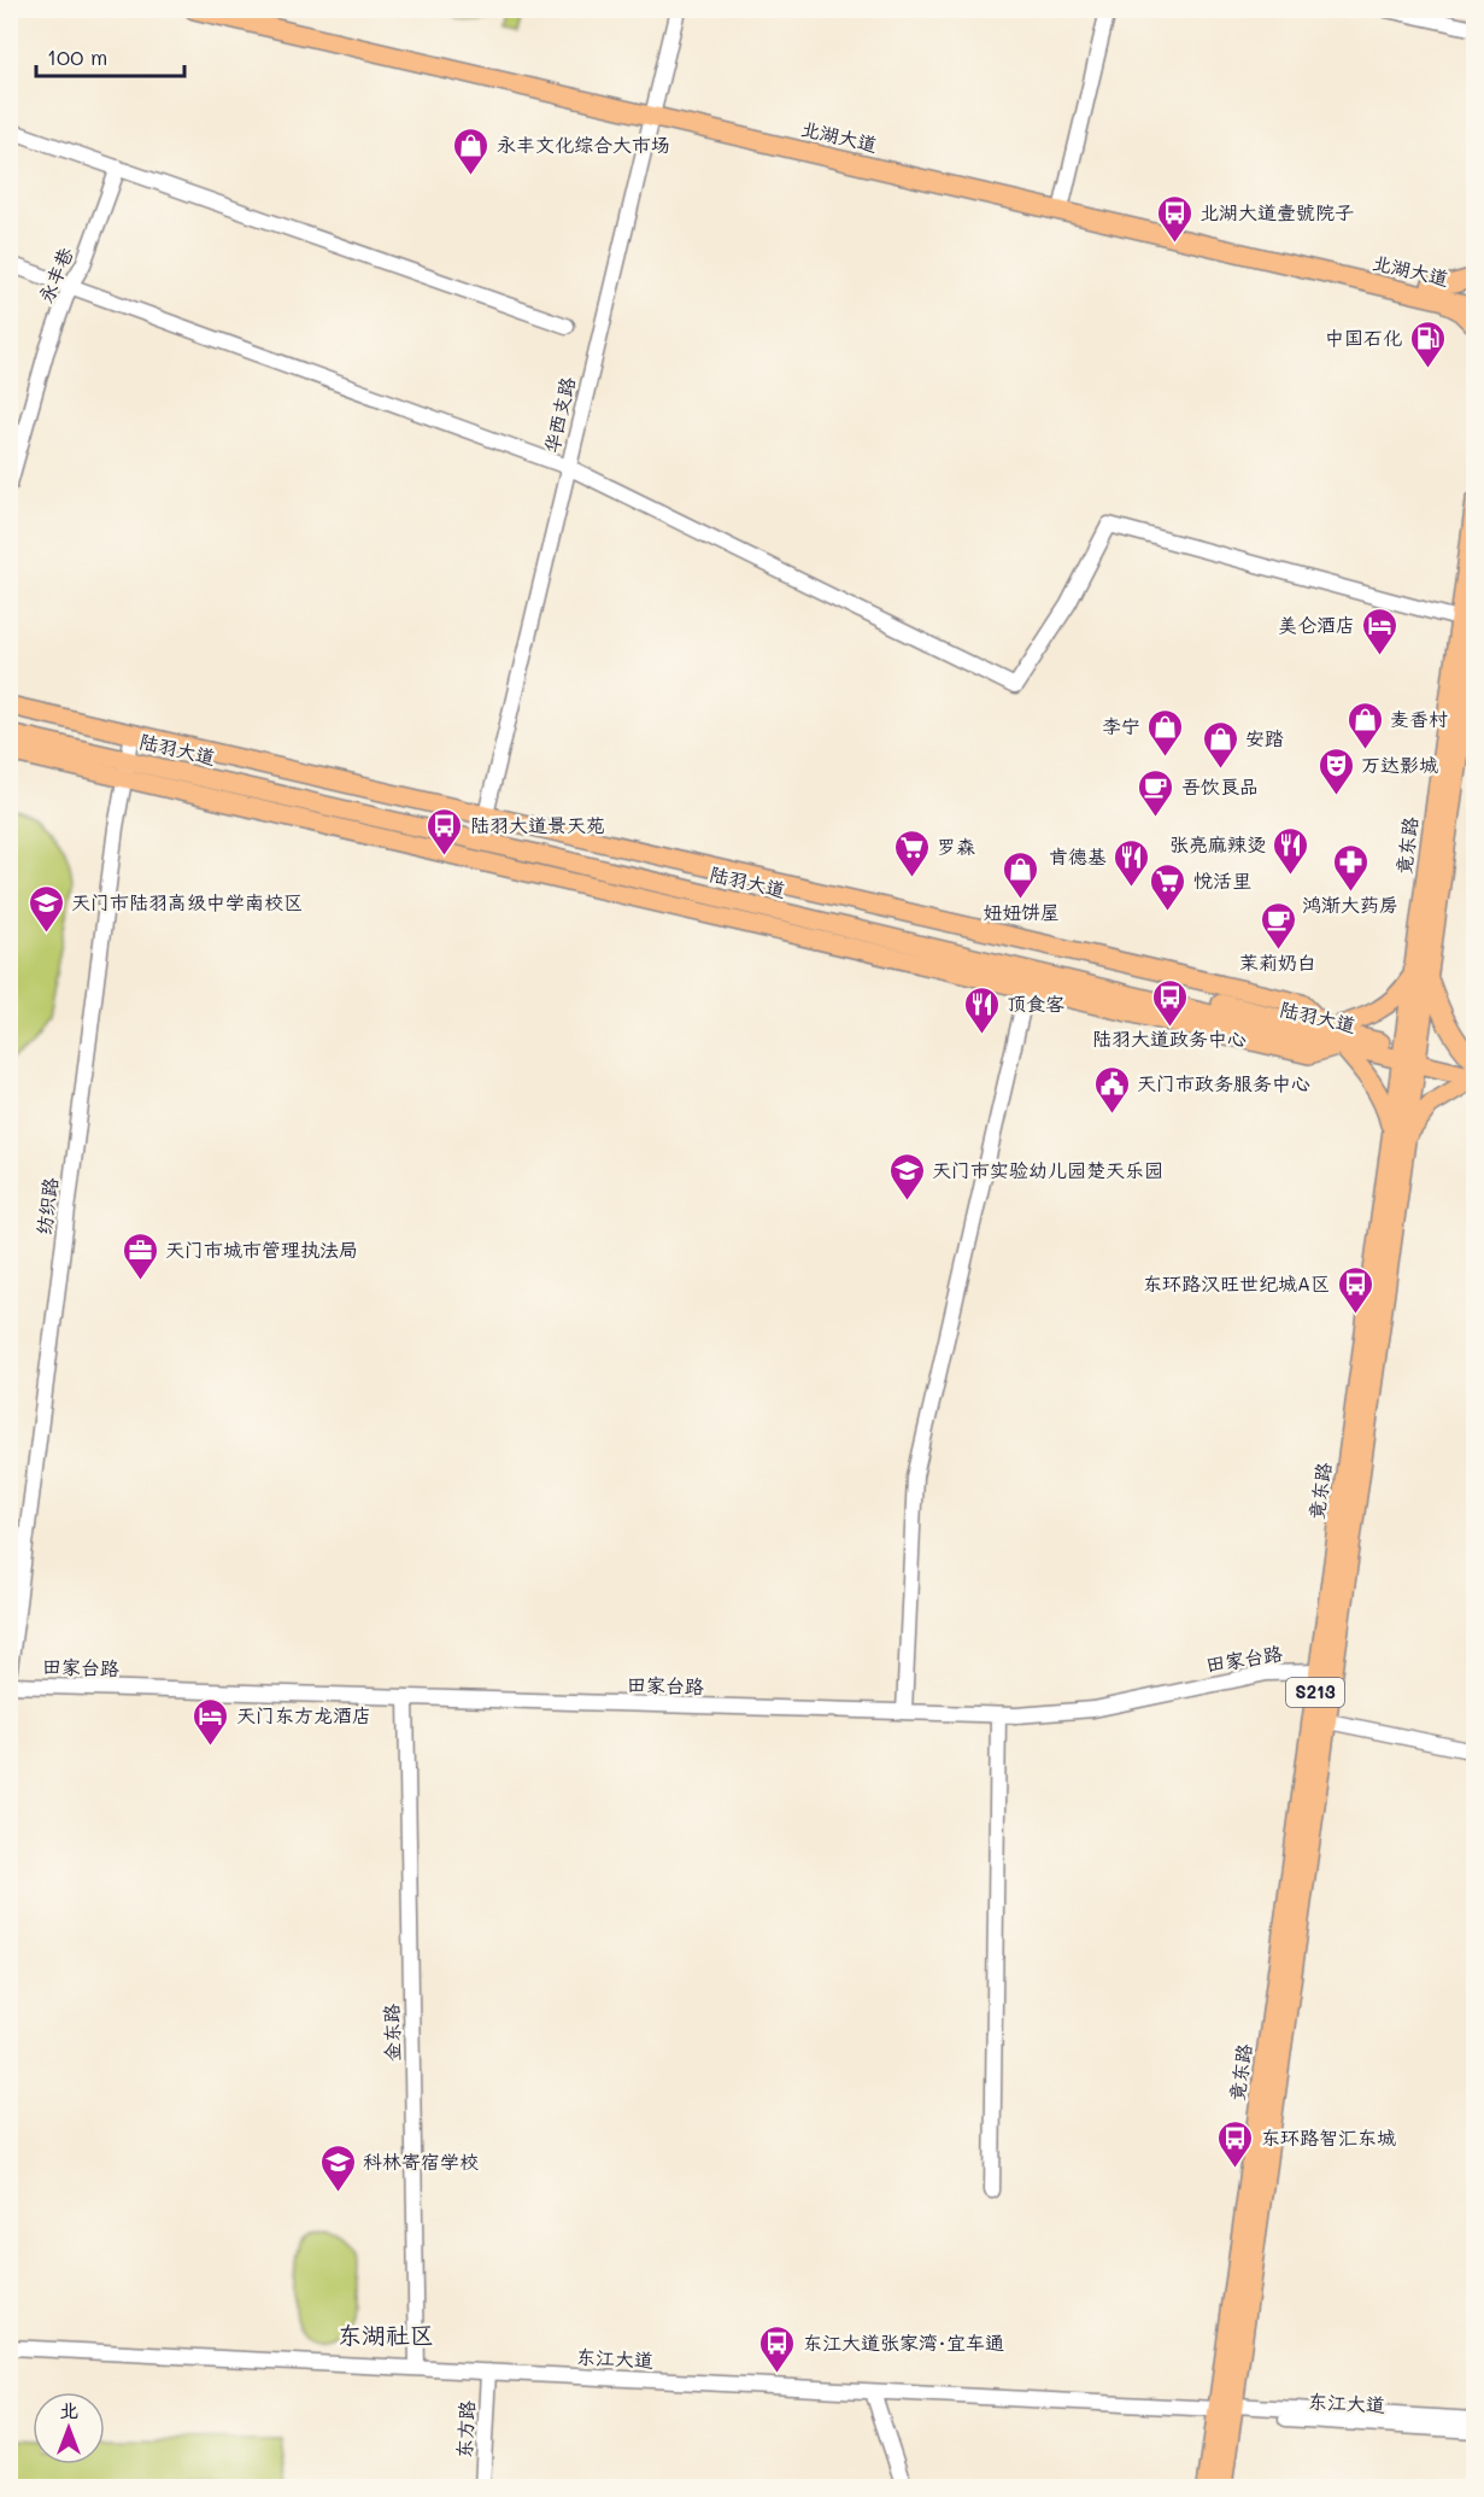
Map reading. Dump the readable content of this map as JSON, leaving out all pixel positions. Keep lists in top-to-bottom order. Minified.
{"streets":{"main road":["北湖大道","陆羽大道","竟东路","S213"],"street":["永丰巷","华西支路","纺织路","田家台路","金东路","东江大道","东方路"]},"crossings":[["北湖大道","华西支路"],["陆羽大道","竟东路"],["陆羽大道","纺织路"],["竟东路","田家台路"],["竟东路","东江大道"],["田家台路","金东路"],["金东路","东江大道"],["东江大道","东方路"]],"districts":["东湖社区"],"places":{"shop":["永丰文化综合大市场","麦香村","李宁","安踏","妞妞饼屋"],"bus stop":["北湖大道壹號院子","陆羽大道景天苑","陆羽大道政务中心","东环路汉旺世纪城A区","东环路智汇东城","东江大道张家湾·宜车通"],"fuel station":["中国石化"],"hotel":["美仑酒店","天门东方龙酒店"],"theatre":["万达影城"],"cafe":["吾饮良品","茉莉奶白"],"restaurant":["张亮麻辣烫","肯德基","顶食客"],"supermarket":["罗森","悦活里"],"pharmacy":["鸿渐大药房"],"school or university":["天门市陆羽高级中学南校区","天门市实验幼儿园楚天乐园","科林寄宿学校"],"public building":["天门市政务服务中心"],"office":["天门市城市管理执法局"]},"scale_bar":"100 m","north":"top"}
